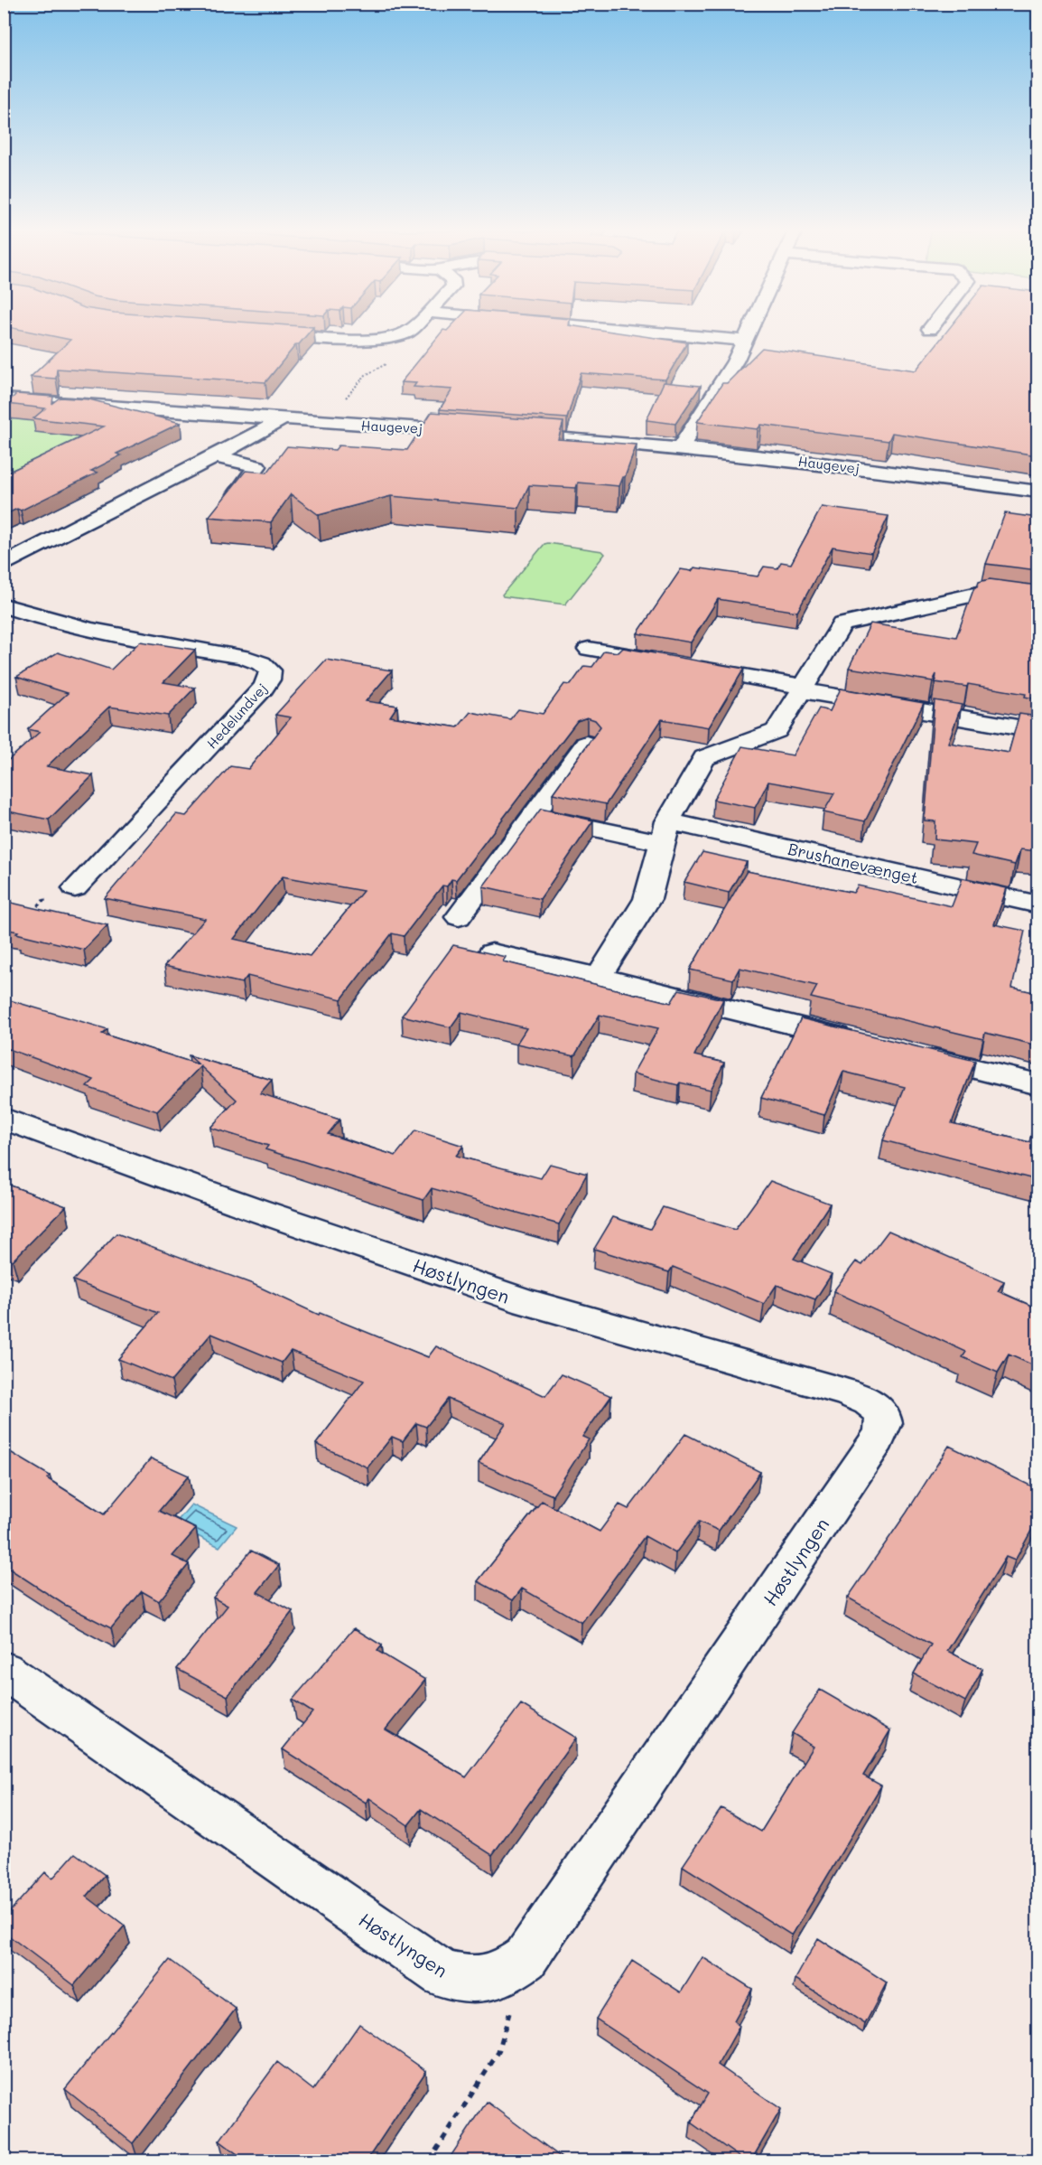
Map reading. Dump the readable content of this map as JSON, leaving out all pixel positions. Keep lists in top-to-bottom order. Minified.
{"streets":{"street":["Haugevej","Hedelundvej","Brushanevænget","Høstlyngen"]}}
